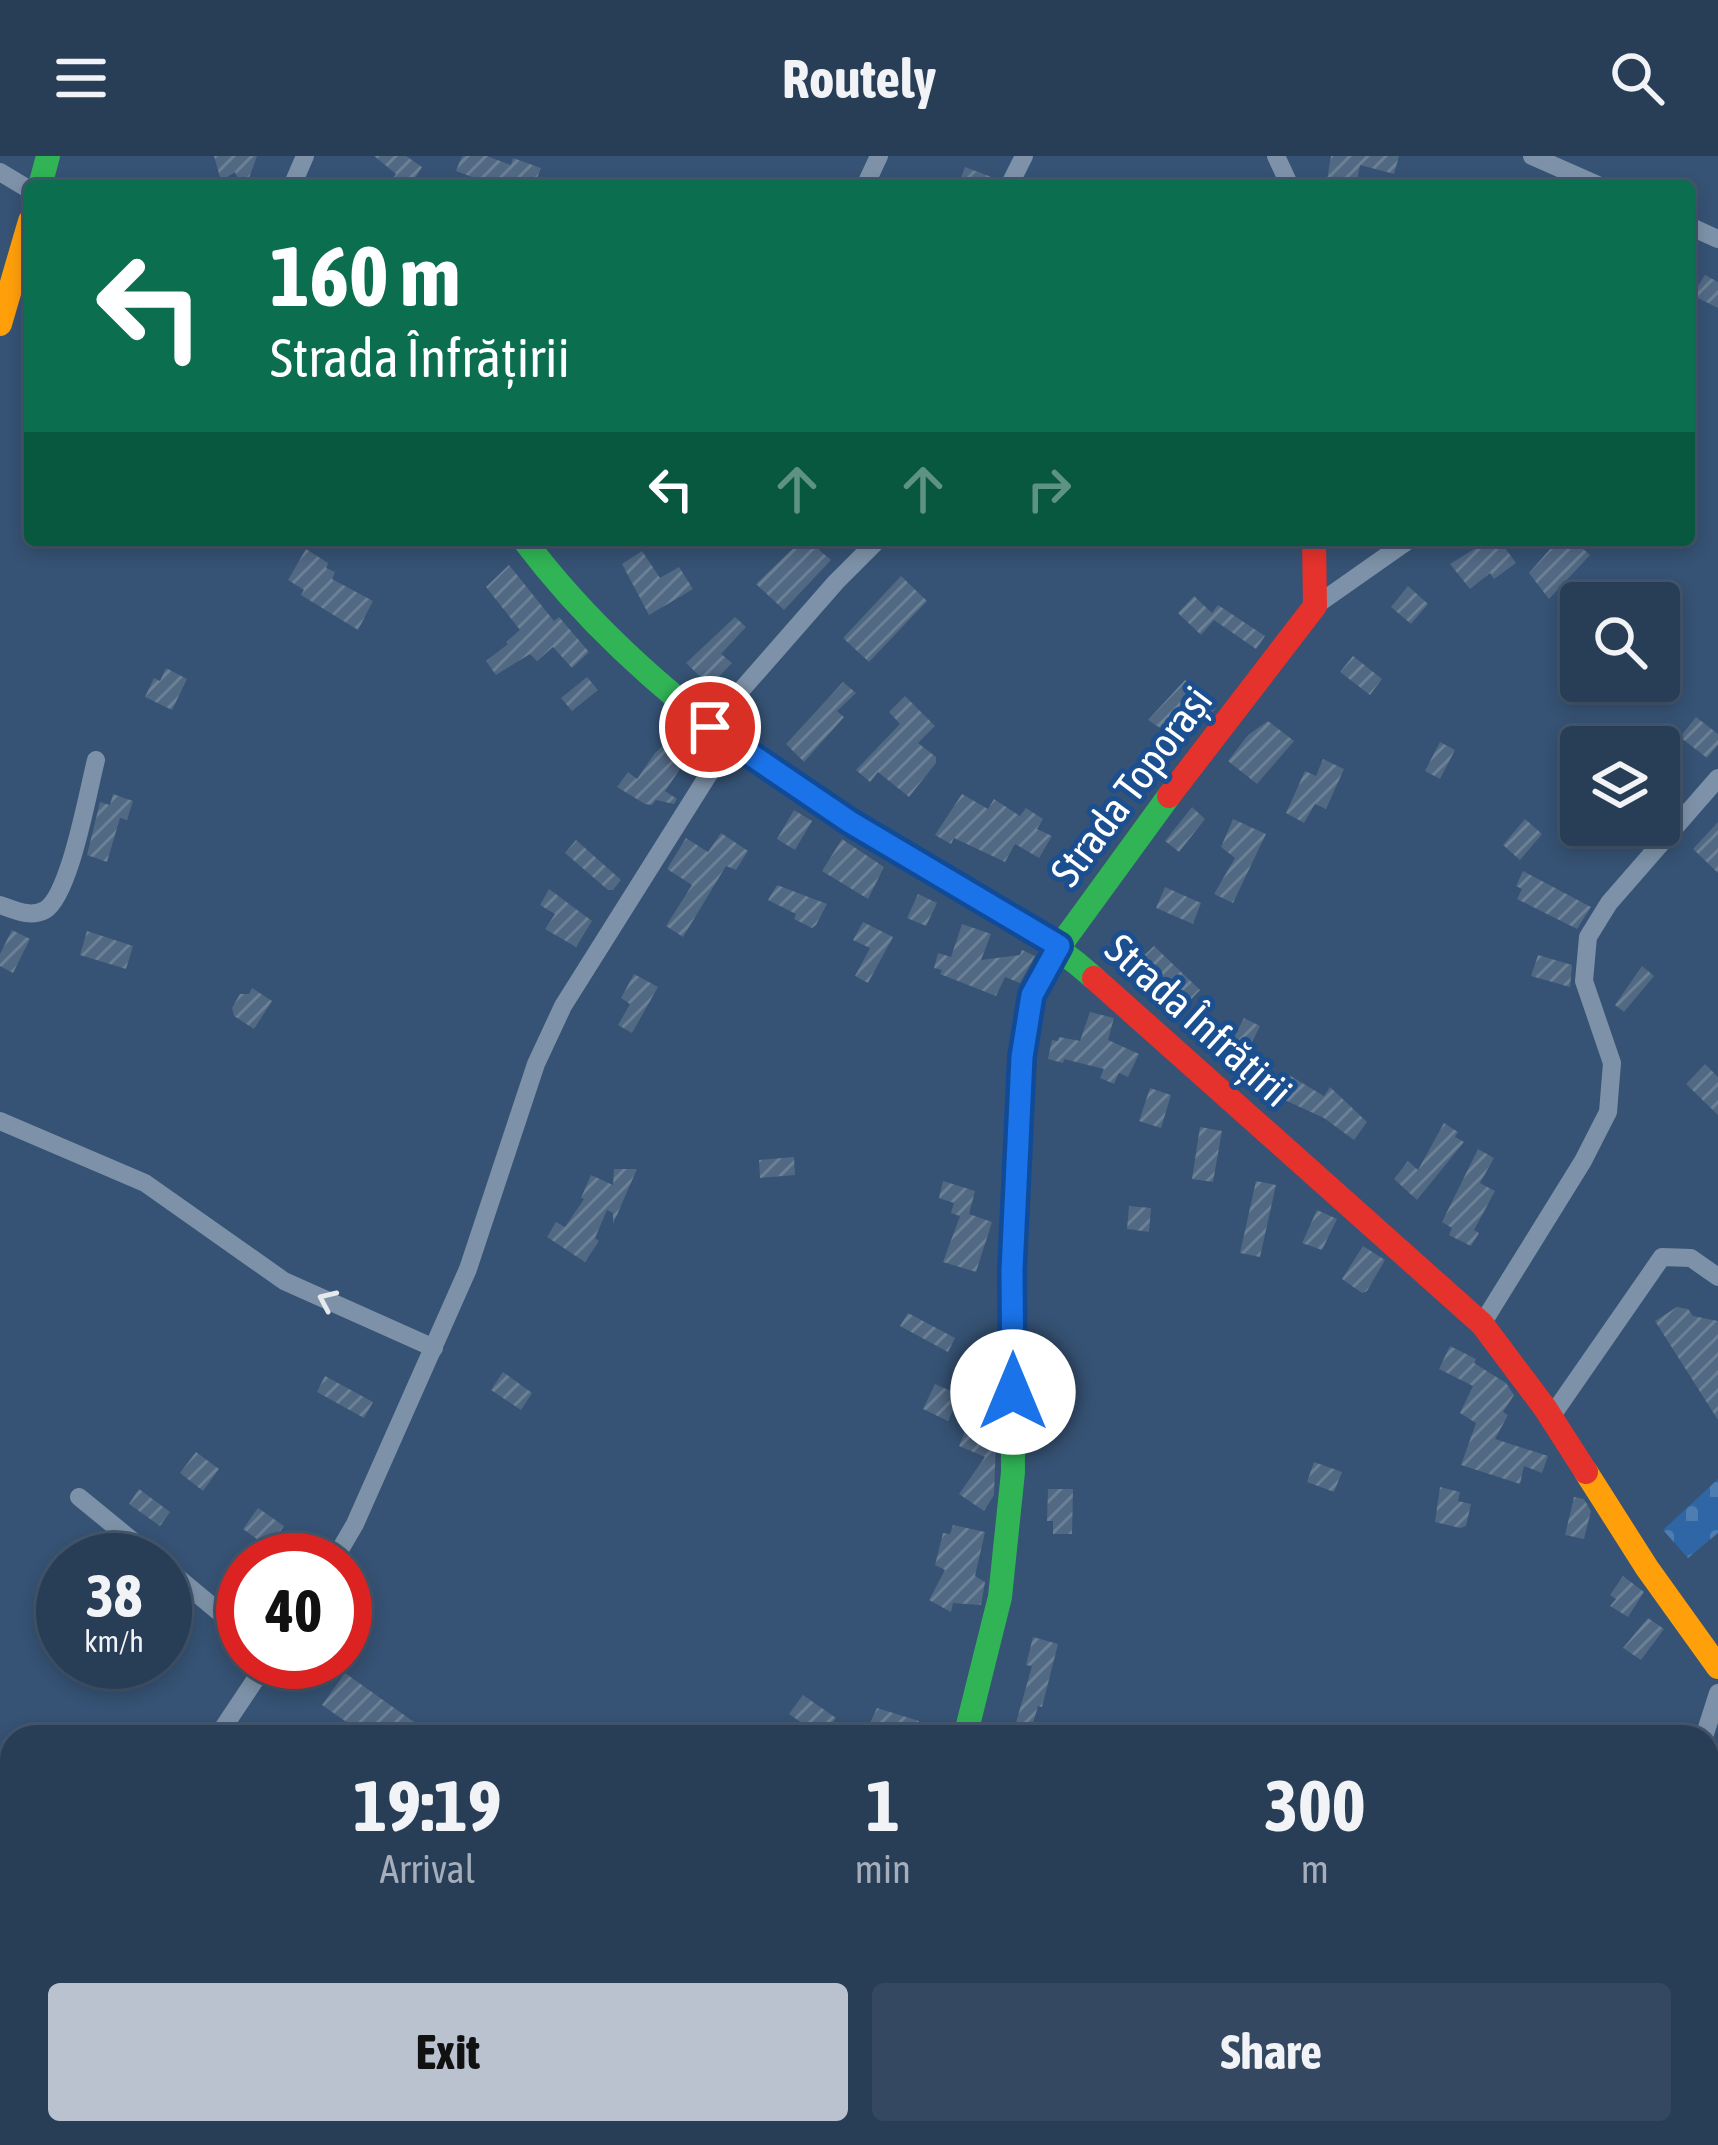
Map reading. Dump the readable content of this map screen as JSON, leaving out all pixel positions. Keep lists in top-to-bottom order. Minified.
{"streets":{"main road":["Strada Toporași","Strada Înfrățirii"]},"crossings":[["Strada Toporași","Strada Înfrățirii"]],"page":{"header":"Routely","turn":["160 m","Strada Înfrățirii"],"speed":"38 km/h","limit":"40","eta":["19:19","Arrival","1","min","300","m"],"buttons":["Exit","Share"]}}
